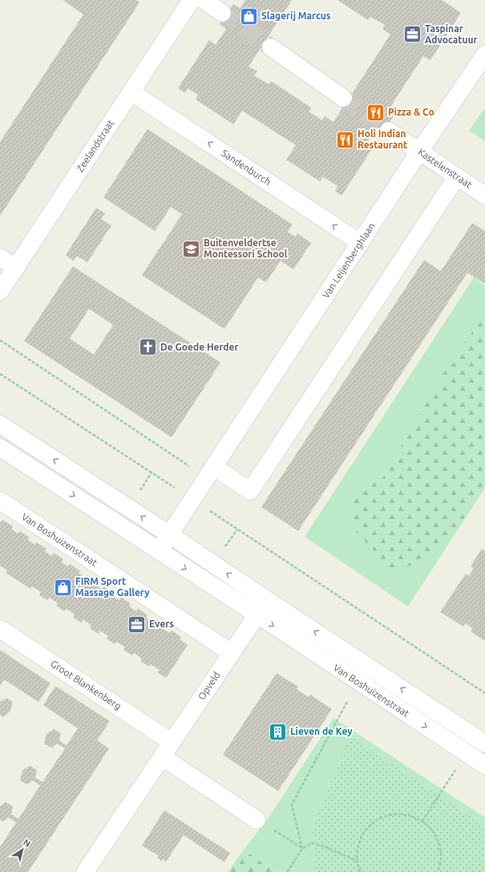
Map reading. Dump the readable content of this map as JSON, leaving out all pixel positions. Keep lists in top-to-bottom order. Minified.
{"streets":{"street":["Zeelandstraat","Sandenburch","Kastelenstraat","Van Leijenberghlaan","Van Boshuizenstraat","Groot Blankenberg","Opveld"]},"crossings":[["Zeelandstraat","Sandenburch"],["Sandenburch","Van Leijenberghlaan"],["Kastelenstraat","Van Leijenberghlaan"],["Van Leijenberghlaan","Van Boshuizenstraat"],["Van Boshuizenstraat","Opveld"],["Groot Blankenberg","Opveld"]],"places":{"shop":["Slagerij Marcus","FIRM Sport Massage Gallery"],"office":["Taspinar Advocatuur","Evers"],"restaurant":["Pizza & Co","Holi Indian Restaurant"],"school or university":["Buitenveldertse Montessori School"],"church":["De Goede Herder"],"building":["Lieven de Key"]},"north":"top right"}
